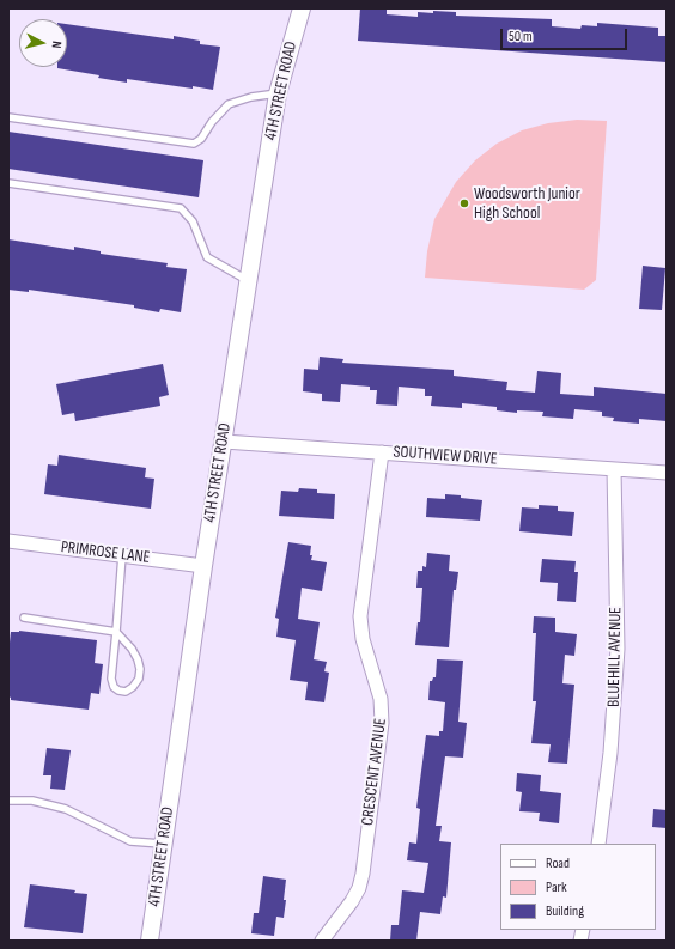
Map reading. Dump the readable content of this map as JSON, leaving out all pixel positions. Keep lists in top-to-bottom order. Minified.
{"streets":{"street":["4TH STREET ROAD","SOUTHVIEW DRIVE","PRIMROSE LANE","BLUEHILL AVENUE","CRESCENT AVENUE"]},"crossings":[["4TH STREET ROAD","SOUTHVIEW DRIVE"],["4TH STREET ROAD","PRIMROSE LANE"],["SOUTHVIEW DRIVE","BLUEHILL AVENUE"],["SOUTHVIEW DRIVE","CRESCENT AVENUE"]],"places":["Woodsworth Junior High School"],"legend":["Road","Park","Building"],"scale_bar":"50 m","north":"right"}
